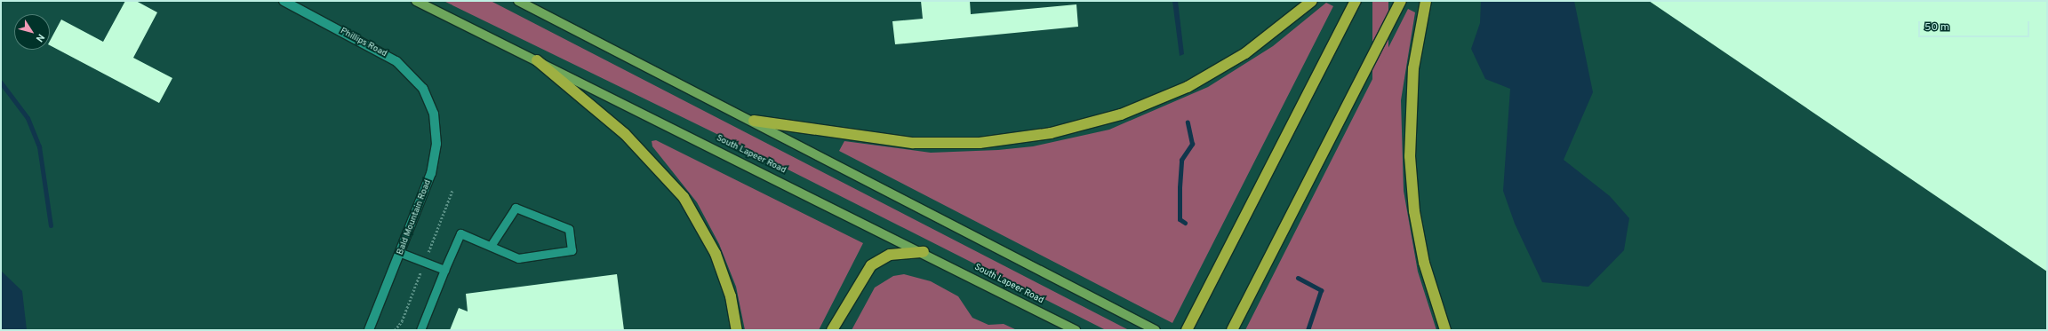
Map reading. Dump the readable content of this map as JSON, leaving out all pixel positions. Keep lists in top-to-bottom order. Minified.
{"streets":{"main road":["South Lapeer Road"],"street":["Phillips Road","Bald Mountain Road"]},"crossings":[["Phillips Road","Bald Mountain Road"]],"scale_bar":"50 m","north":"bottom right"}
